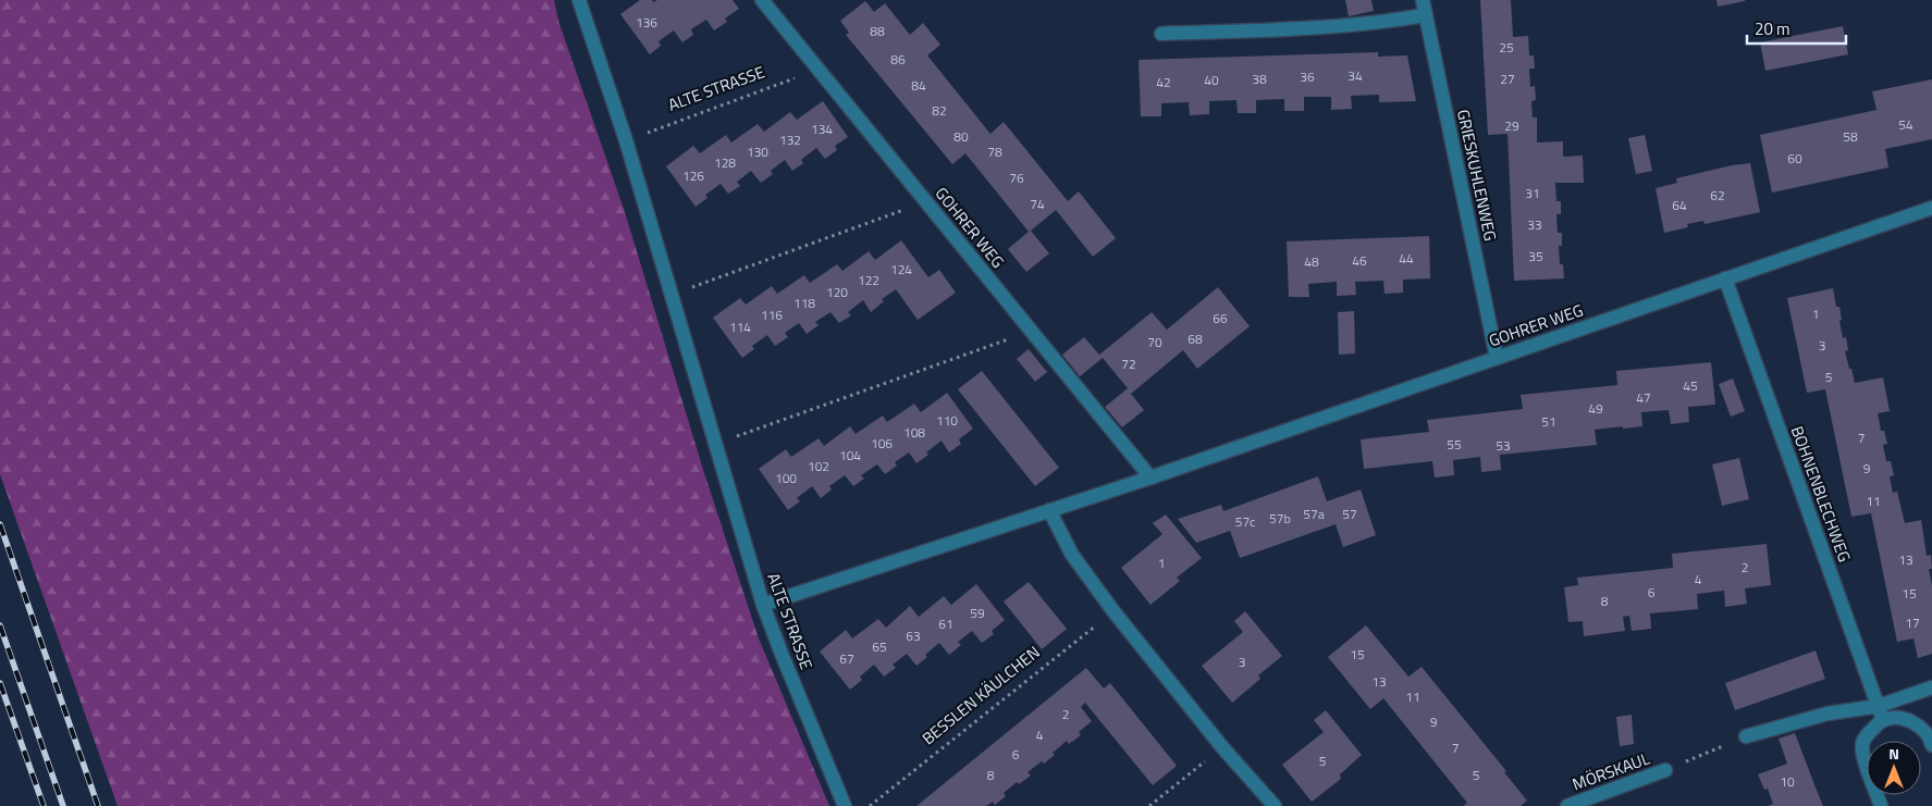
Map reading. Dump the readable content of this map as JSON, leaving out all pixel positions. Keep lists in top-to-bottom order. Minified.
{"streets":{"street":["ALTE STRASSE","GRIESKUHLENWEG","GOHRER WEG","BOHNENBLECHWEG","MÖRSKAUL"],"path":["BESSLEN KÄULCHEN"]},"crossings":[["ALTE STRASSE","GOHRER WEG"],["GRIESKUHLENWEG","GOHRER WEG"],["GOHRER WEG","BOHNENBLECHWEG"]],"house_numbers":["136","88","25","86","34","36","38","27","40","42","84","82","54","29","134","80","58","132","130","78","60","128","126","76","31","62","74","64","33","35","44","46","48","124","122","120","118","1","116","66","114","68","70","3","72","5","45","47","49","110","51","108","7","106","55","53","104","102","9","100","11","57a","57","57b","57c","13","1","2","4","6","15","8","59","17","61","63","65","15","67","3","13","11","2","9","4","7","6","5","8","5","10"],"scale_bar":"20 m","north":"top"}
